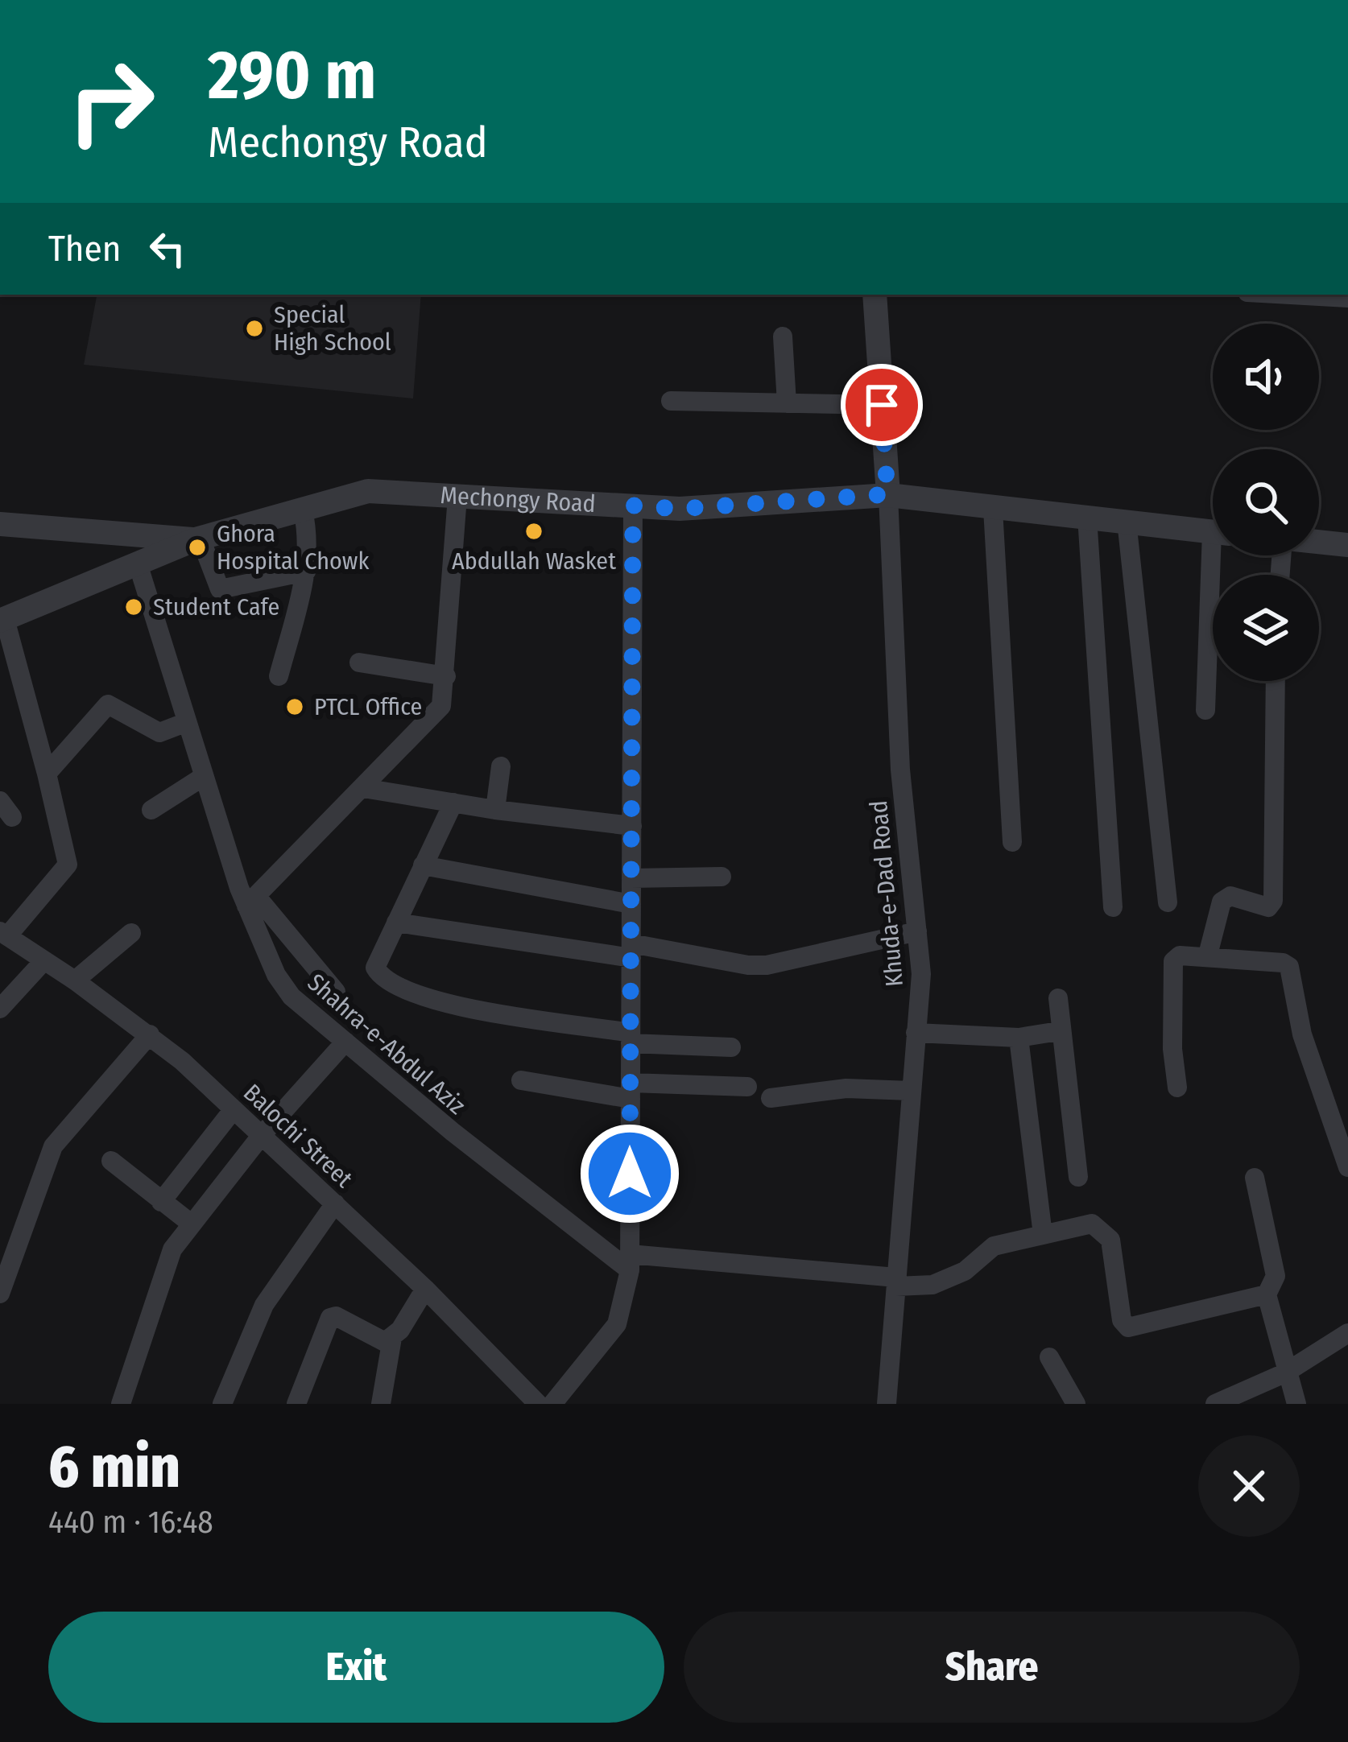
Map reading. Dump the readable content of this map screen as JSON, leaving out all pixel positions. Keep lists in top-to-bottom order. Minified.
{"streets":{"street":["Mechongy Road","Khuda-e-Dad Road","Shahra-e-Abdul Aziz","Balochi Street"]},"crossings":[["Mechongy Road","Khuda-e-Dad Road"],["Mechongy Road","Shahra-e-Abdul Aziz"]],"places":["Special High School","Abdullah Wasket","Ghora Hospital Chowk","Student Cafe","PTCL Office"],"page":{"turn":["290 m","Mechongy Road"],"then":"Then","heading":["6 min","440 m · 16:48"],"buttons":["Exit","Share"]}}
